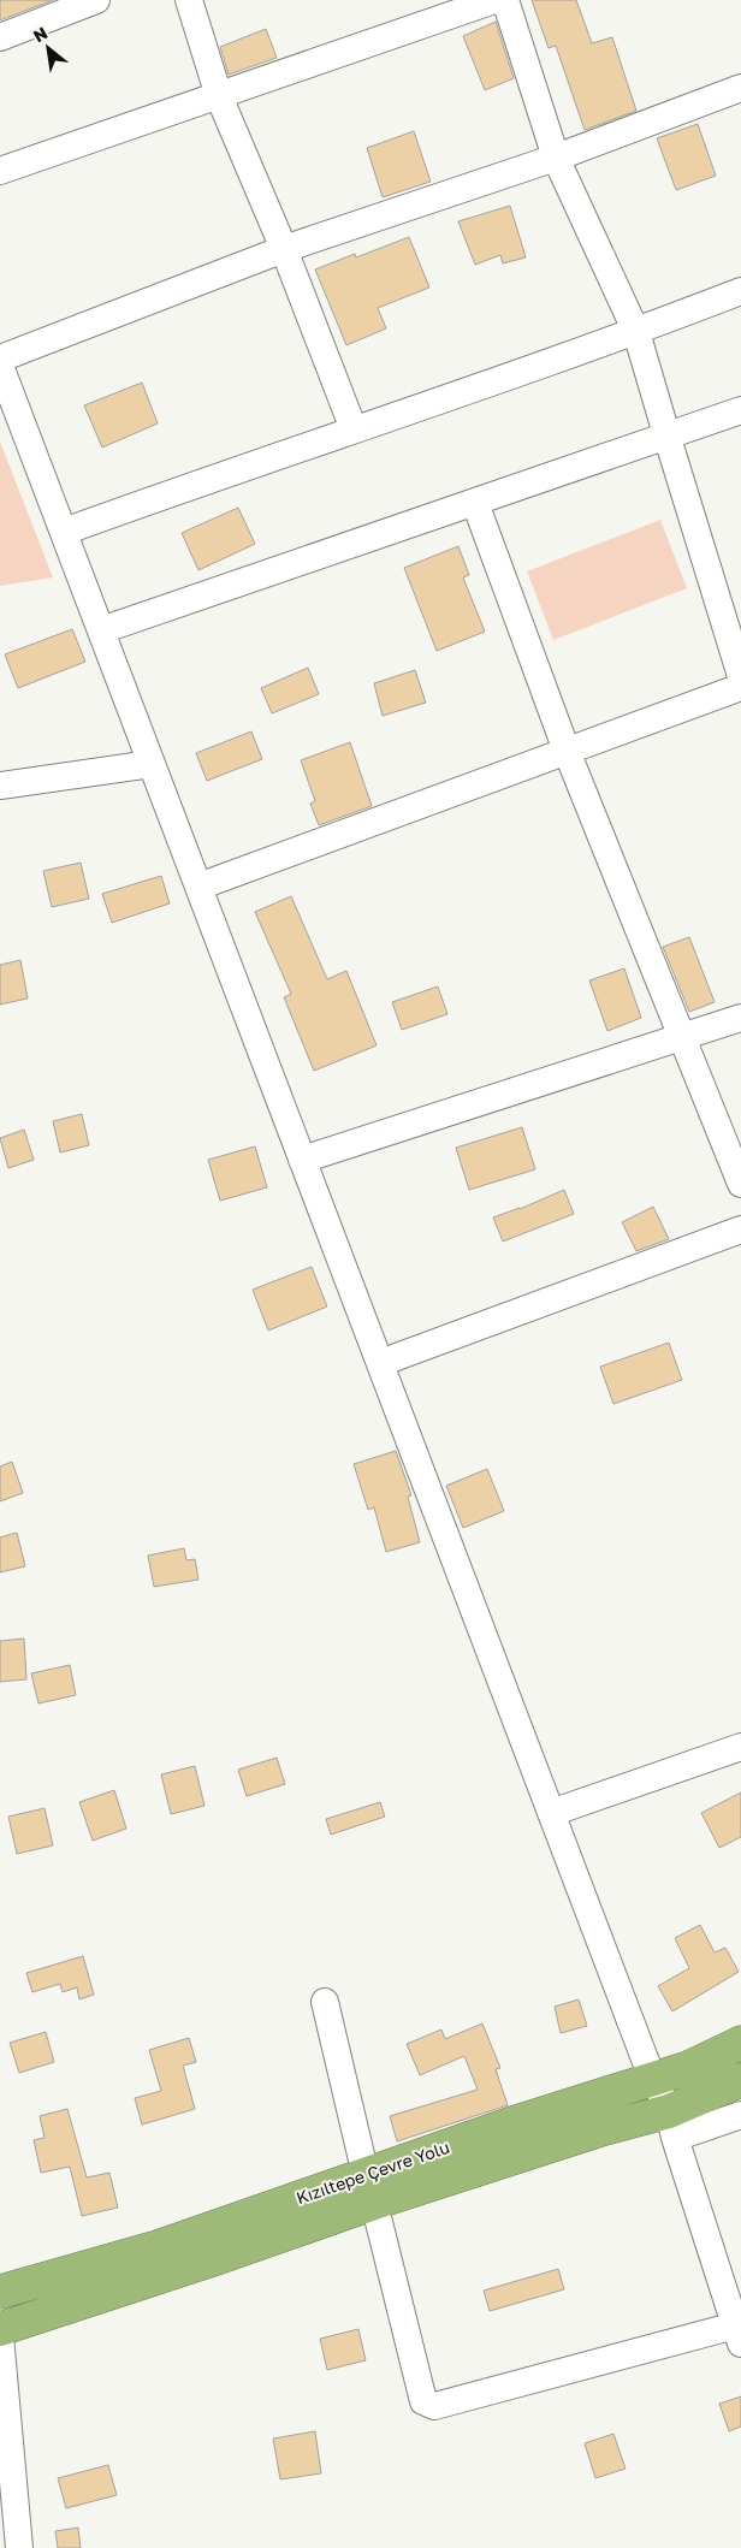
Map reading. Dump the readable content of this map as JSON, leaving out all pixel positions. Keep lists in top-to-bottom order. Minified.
{"streets":{"highway":["Kızıltepe Çevre Yolu"]},"north":"top left"}
